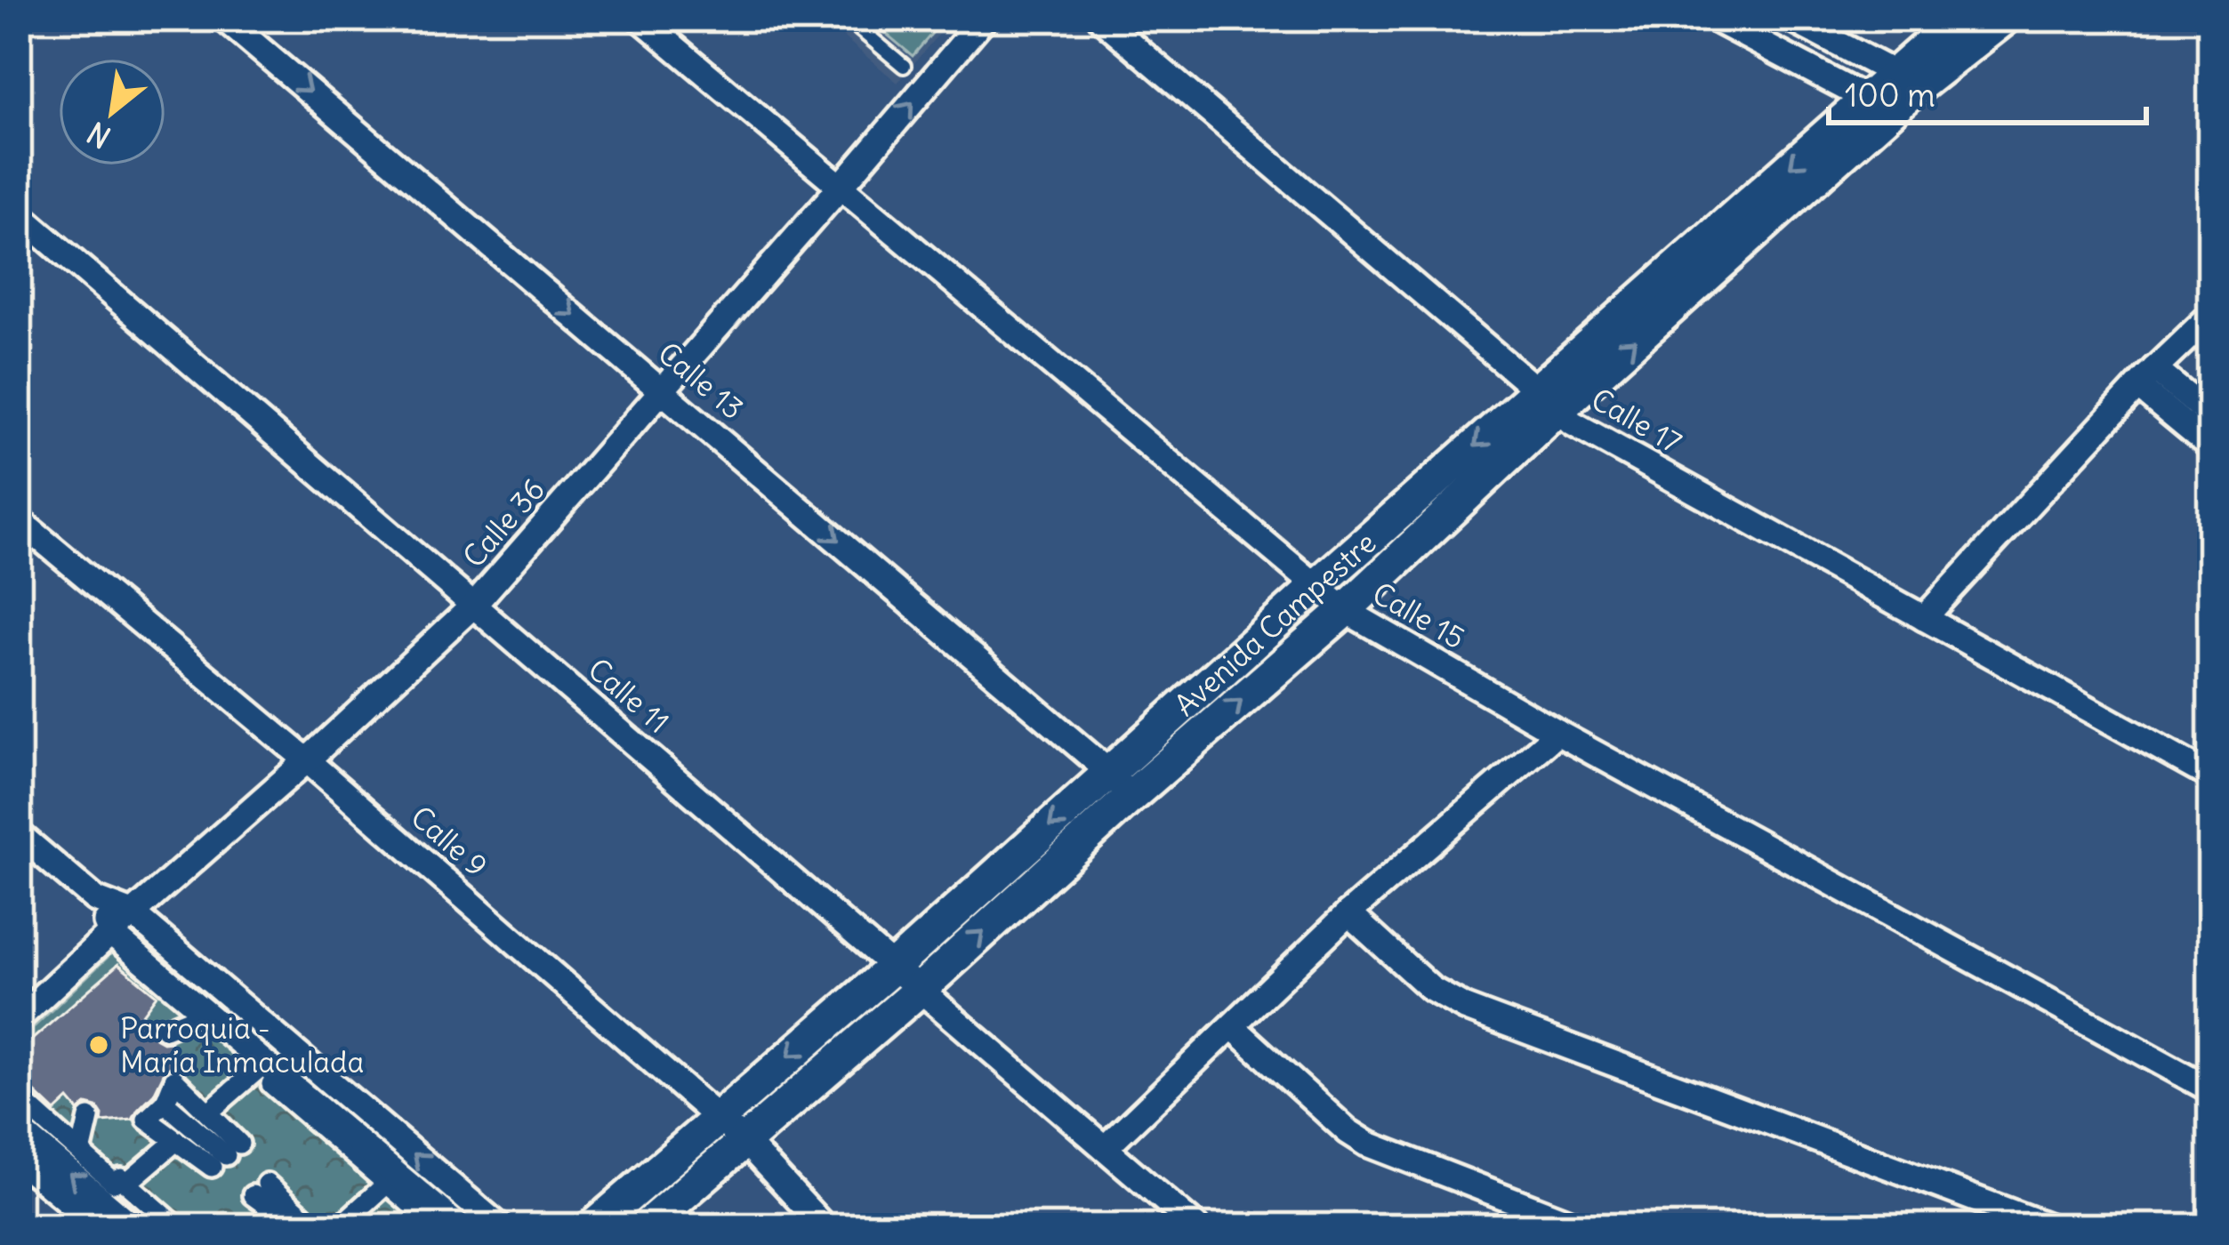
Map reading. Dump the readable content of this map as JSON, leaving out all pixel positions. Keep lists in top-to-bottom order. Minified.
{"streets":{"street":["Calle 13","Calle 17","Calle 36","Calle 15","Avenida Campestre","Calle 11","Calle 9"]},"crossings":[["Calle 13","Calle 36"],["Calle 13","Avenida Campestre"],["Calle 17","Avenida Campestre"],["Calle 36","Calle 15"],["Calle 36","Calle 11"],["Calle 36","Calle 9"],["Calle 15","Avenida Campestre"],["Avenida Campestre","Calle 11"],["Avenida Campestre","Calle 9"]],"one_way":["Calle 13"],"places":["Parroquia - María Inmaculada"],"scale_bar":"100 m","north":"bottom left"}
